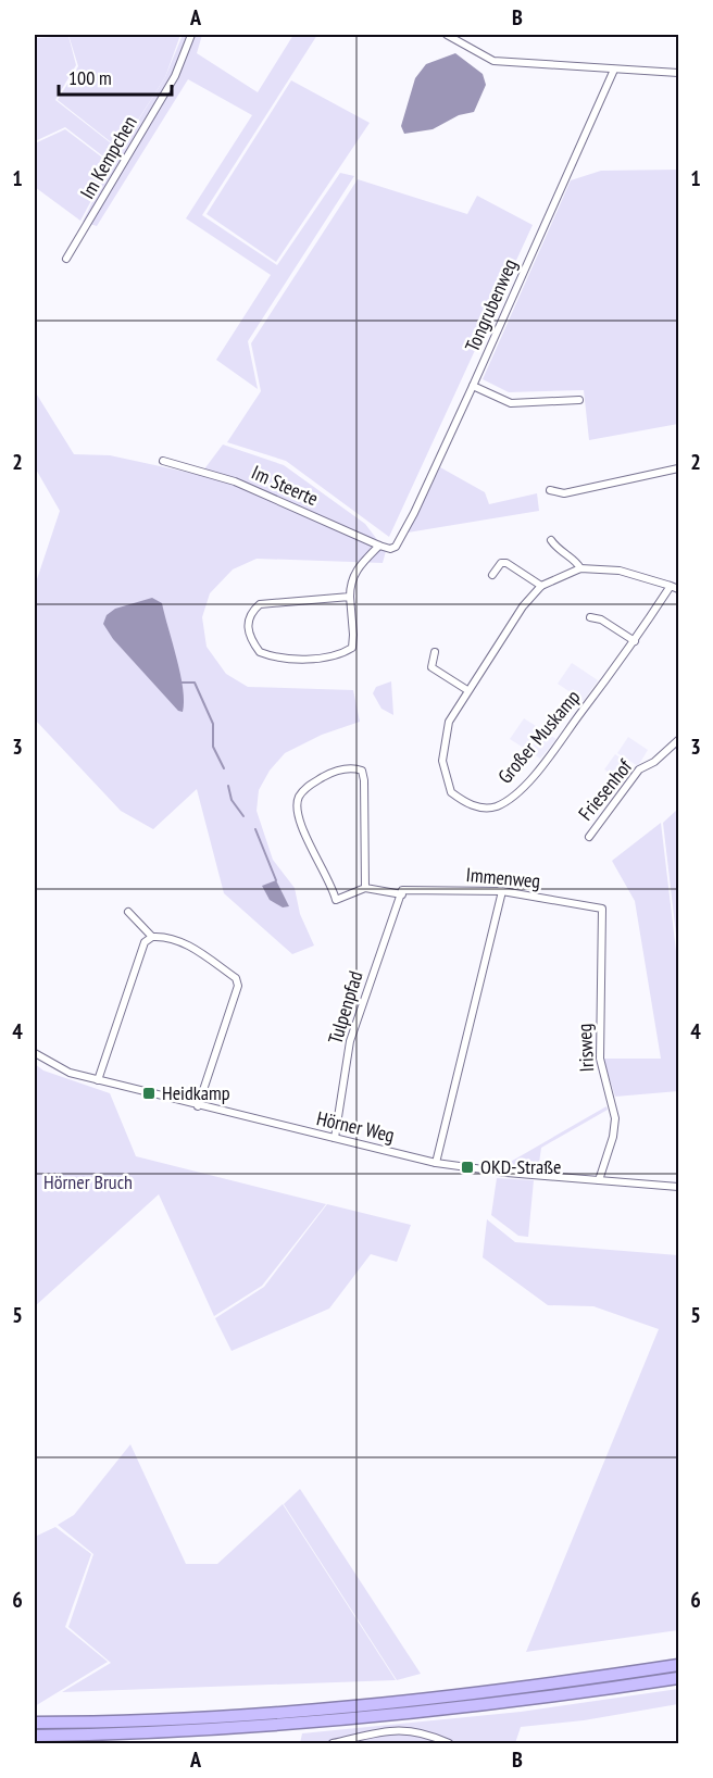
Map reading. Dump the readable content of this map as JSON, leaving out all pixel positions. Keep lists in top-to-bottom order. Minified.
{"streets":{"street":["Im Kempchen","Tongrubenweg","Im Steerte","Großer Muskamp","Friesenhof","Immenweg","Tulpenpfad","Irisweg","Hörner Weg"]},"crossings":[["Tongrubenweg","Im Steerte"],["Immenweg","Tulpenpfad"],["Immenweg","Irisweg"],["Tulpenpfad","Hörner Weg"],["Irisweg","Hörner Weg"]],"parks":["Hörner Bruch"],"places":{"transit":["Heidkamp","OKD-Straße"]},"scale_bar":"100 m","grid":{"columns":["A","B"],"rows":["1","2","3","4","5","6"]}}
